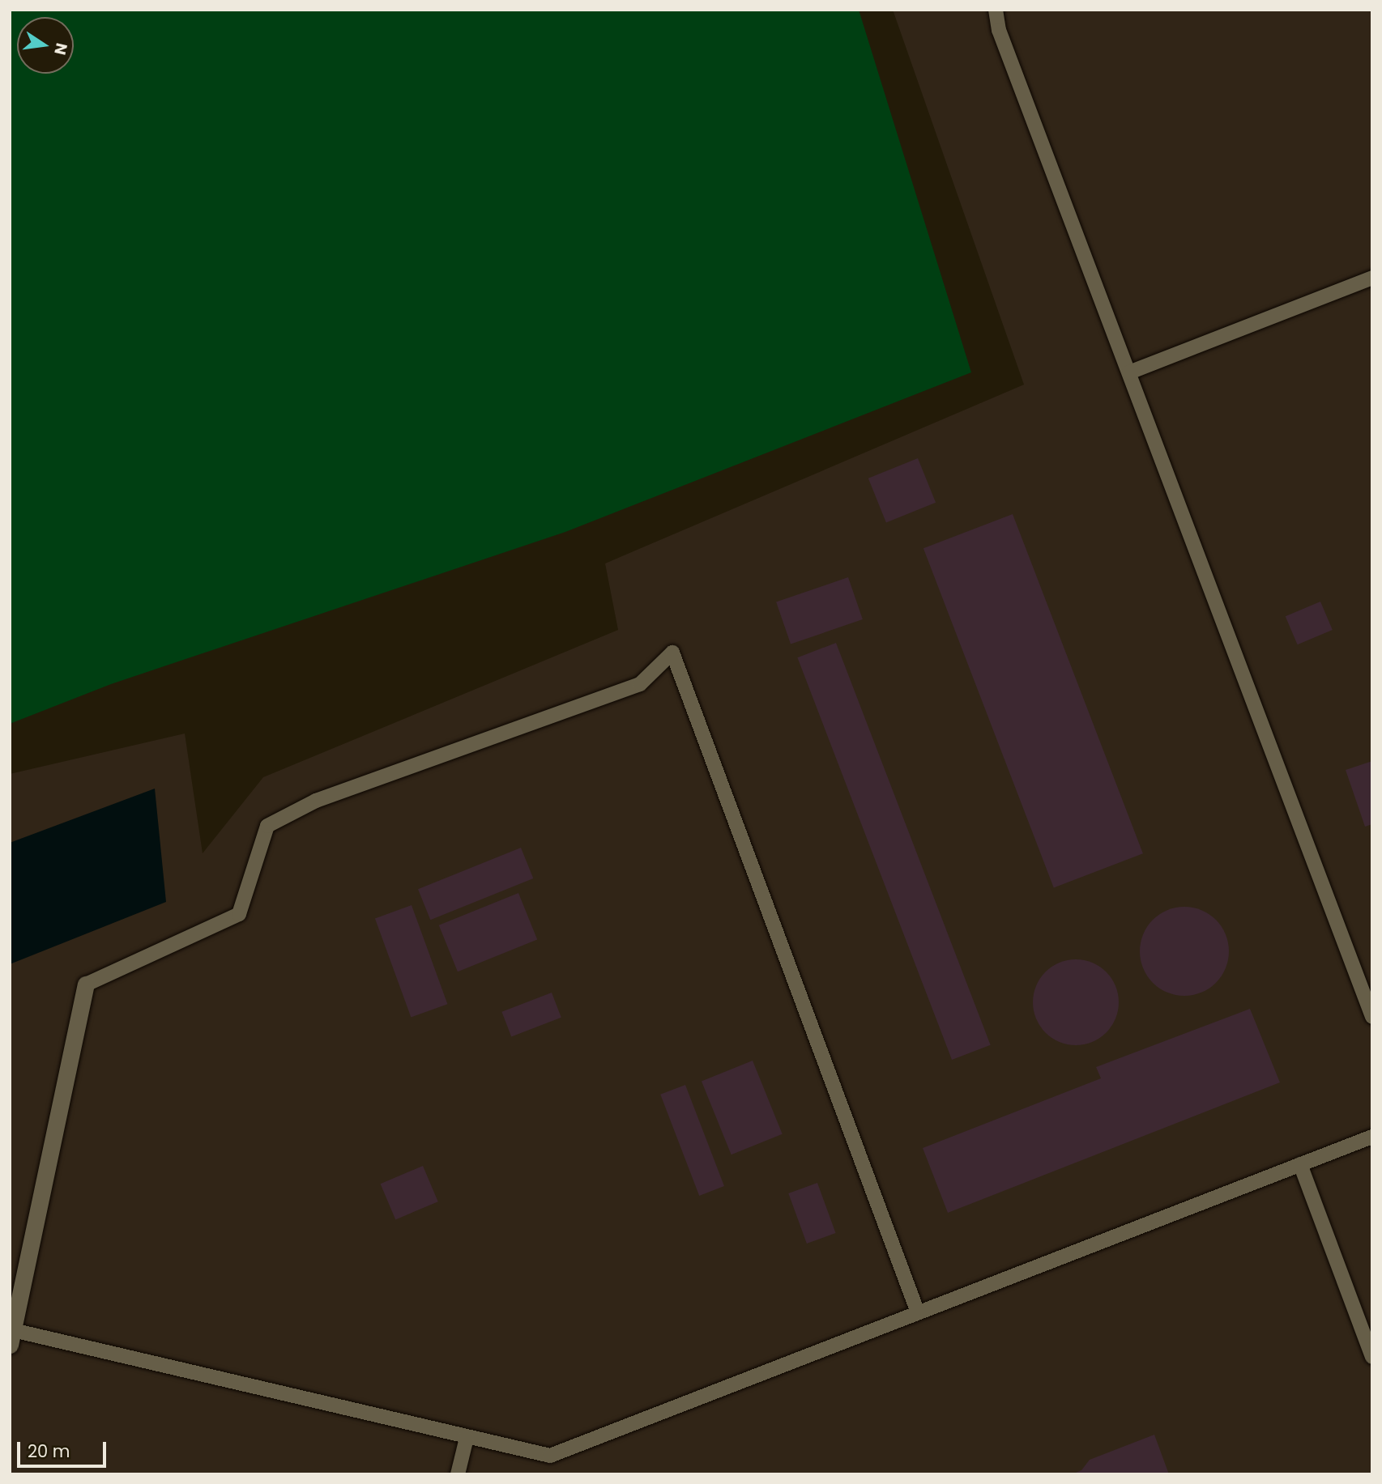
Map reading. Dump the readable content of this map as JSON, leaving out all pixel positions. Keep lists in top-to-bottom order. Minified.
{"scale_bar":"20 m","north":"right"}
